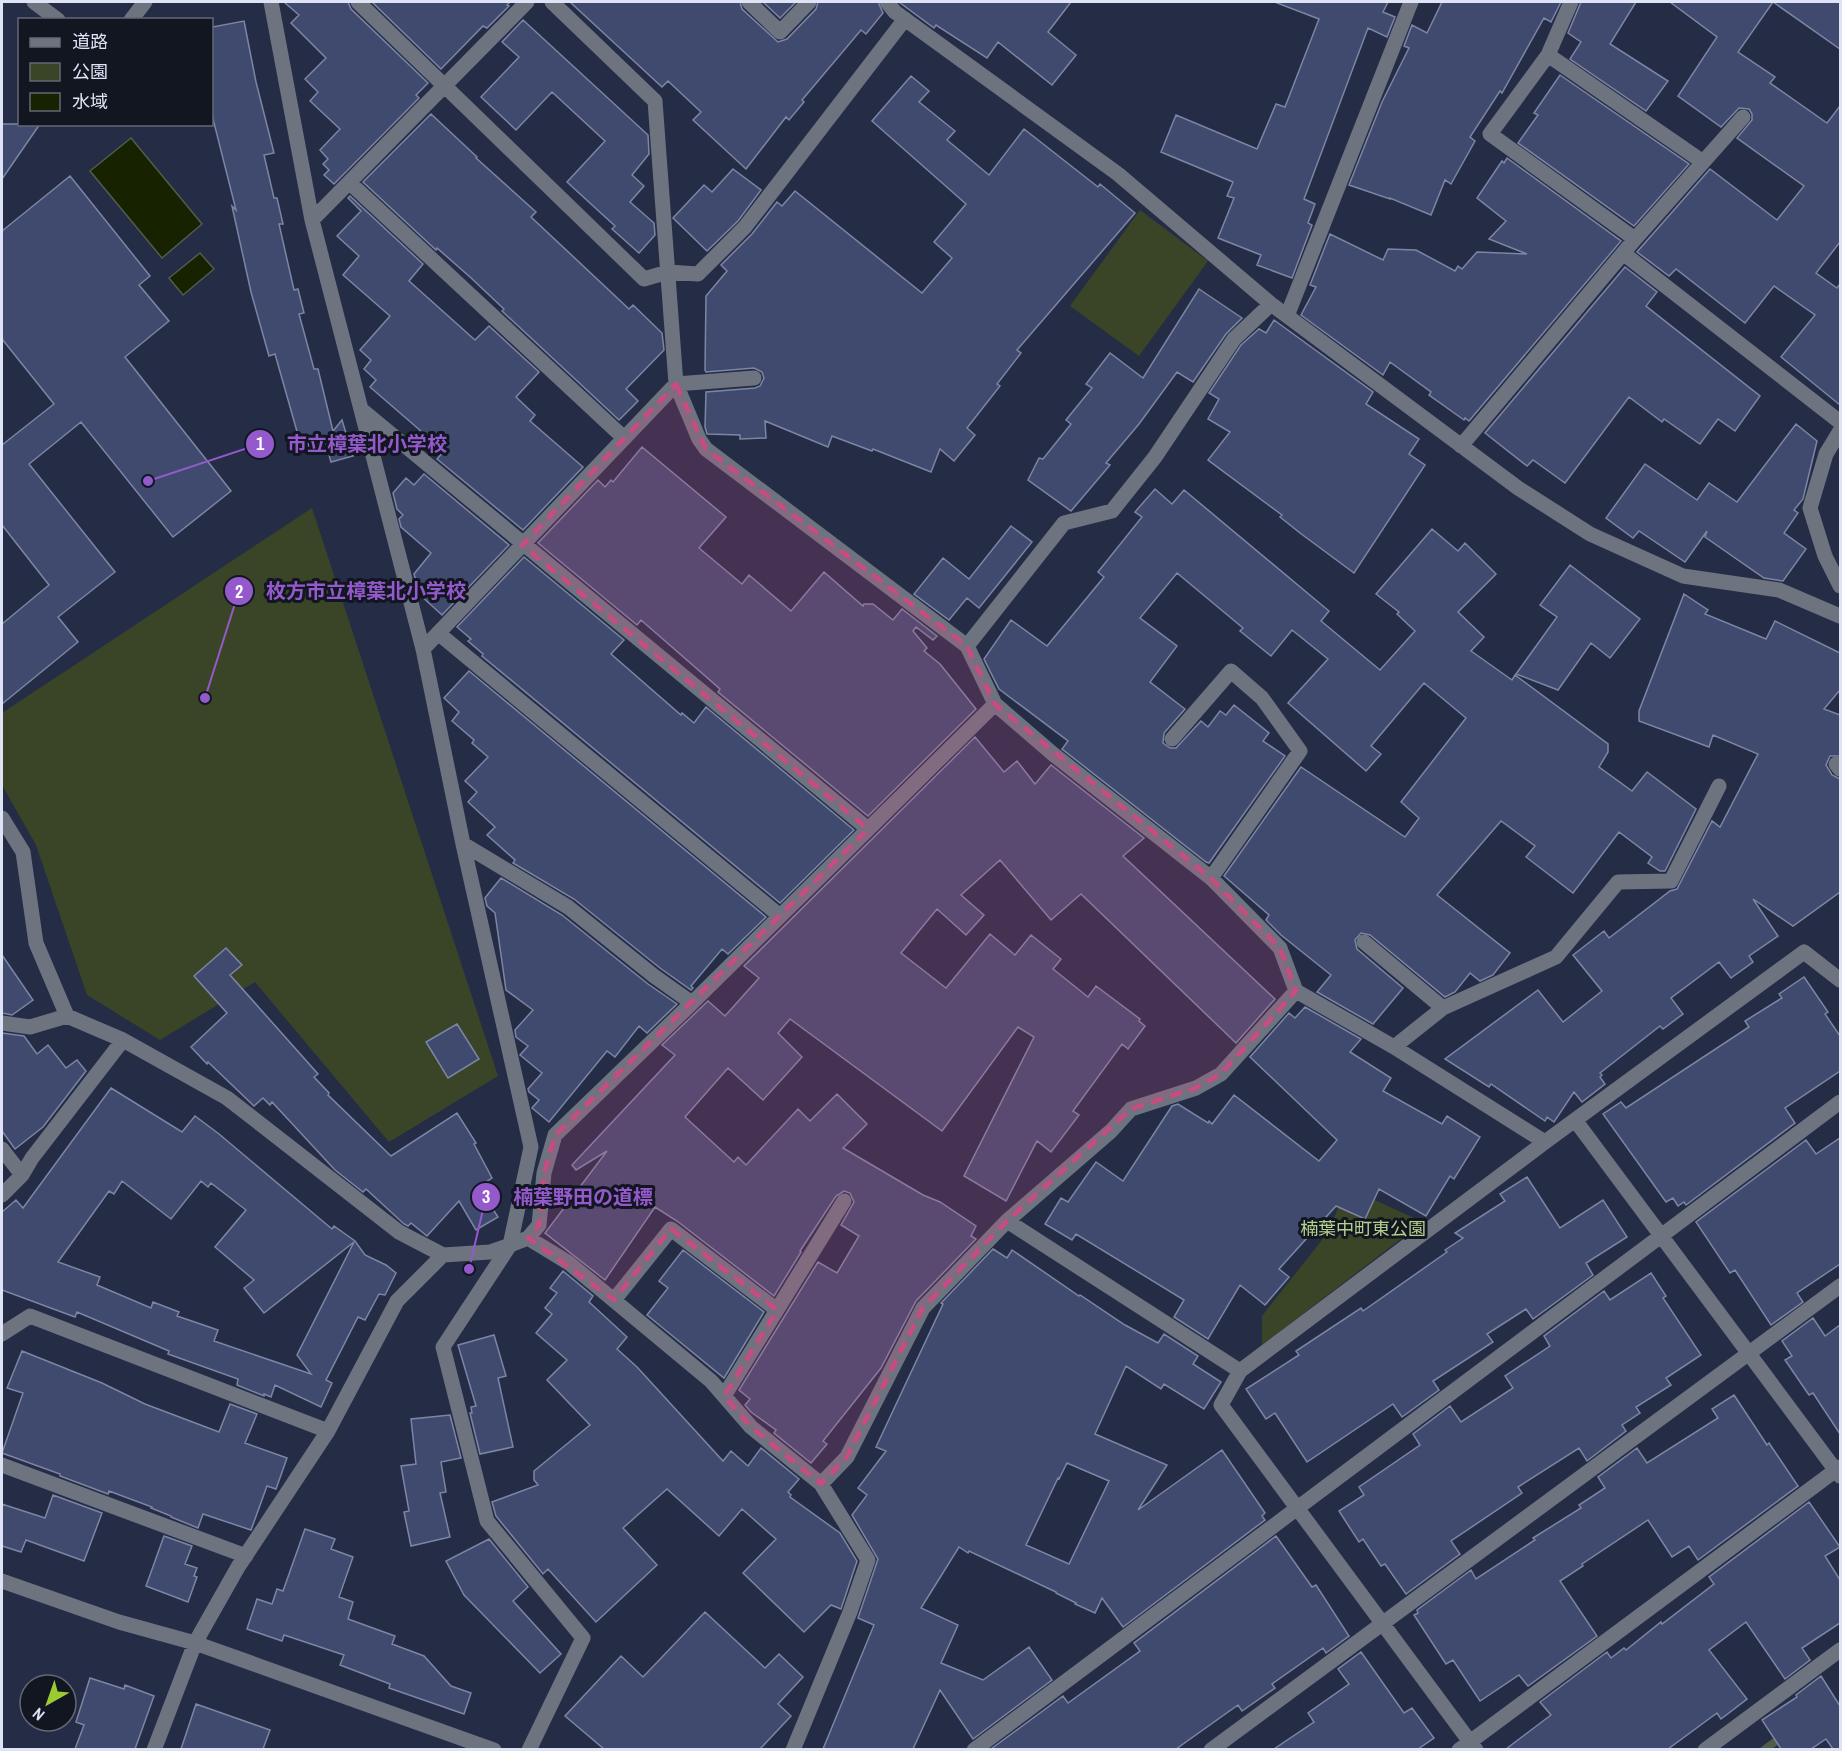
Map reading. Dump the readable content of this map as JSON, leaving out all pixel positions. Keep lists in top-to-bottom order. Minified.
{"parks":["楠葉中町東公園"],"places":["市立樟葉北小学校","枚方市立樟葉北小学校","楠葉野田の道標"],"legend":["道路","公園","水域"],"north":"bottom left"}
